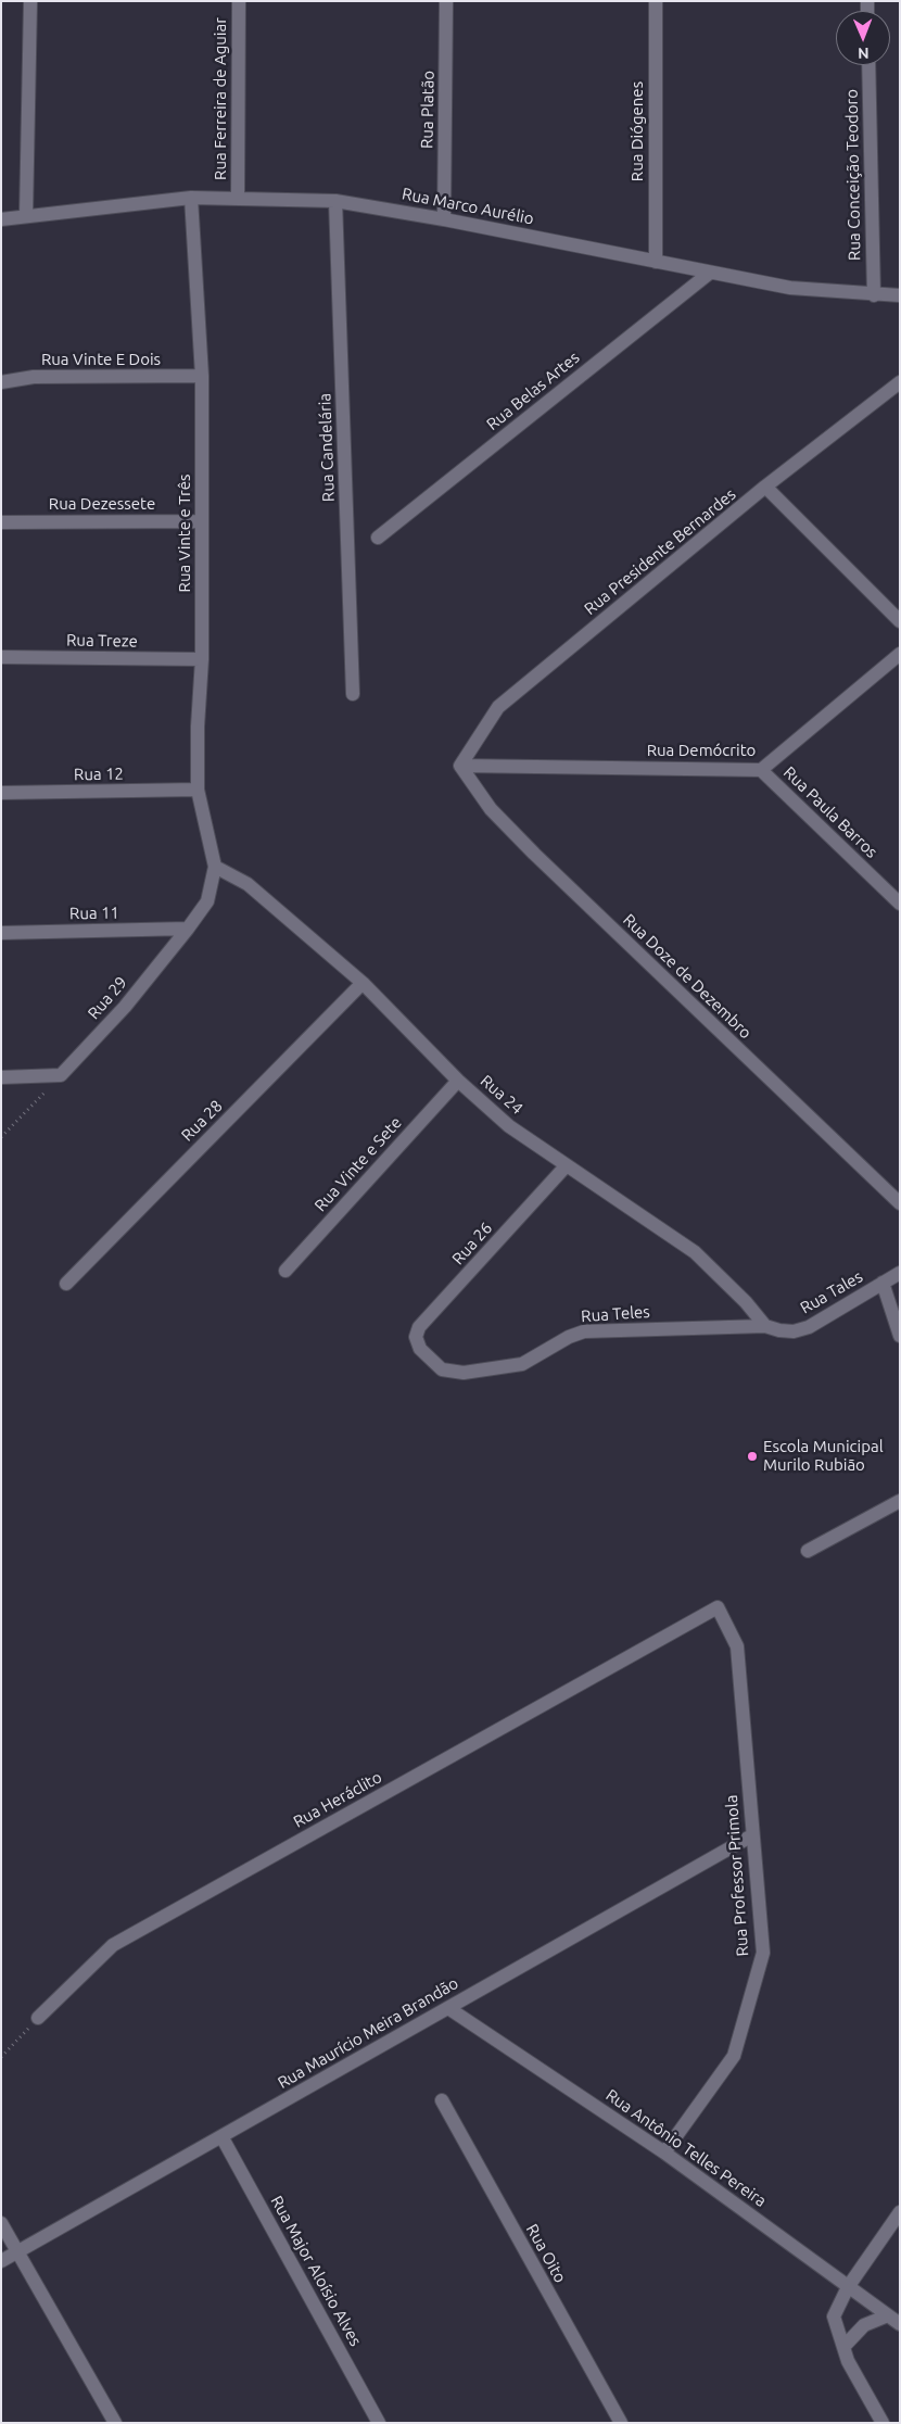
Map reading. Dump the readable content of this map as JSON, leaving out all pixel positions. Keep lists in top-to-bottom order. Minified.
{"streets":{"street":["Rua Ferreira de Aguiar","Rua Platão","Rua Diógenes","Rua Conceição Teodoro","Rua Marco Aurélio","Rua Vinte E Dois","Rua Belas Artes","Rua Candelária","Rua Dezessete","Rua Vinte e Três","Rua Presidente Bernardes","Rua Treze","Rua Demócrito","Rua 12","Rua Paula Barros","Rua 11","Rua Doze de Dezembro","Rua 29","Rua 24","Rua 28","Rua Vinte e Sete","Rua 26","Rua Tales","Rua Teles","Rua Heráclito","Rua Professor Primola","Rua Maurício Meira Brandão","Rua Antônio Telles Pereira","Rua Oito","Rua Major Aloísio Alves"]},"crossings":[["Rua Ferreira de Aguiar","Rua Marco Aurélio"],["Rua Platão","Rua Marco Aurélio"],["Rua Diógenes","Rua Marco Aurélio"],["Rua Conceição Teodoro","Rua Marco Aurélio"],["Rua Marco Aurélio","Rua Belas Artes"],["Rua Marco Aurélio","Rua Candelária"],["Rua Marco Aurélio","Rua Vinte e Três"],["Rua Vinte E Dois","Rua Vinte e Três"],["Rua Dezessete","Rua Vinte e Três"],["Rua Vinte e Três","Rua Treze"],["Rua Vinte e Três","Rua 12"],["Rua Vinte e Três","Rua 29"],["Rua Vinte e Três","Rua 24"],["Rua Presidente Bernardes","Rua Demócrito"],["Rua Presidente Bernardes","Rua Doze de Dezembro"],["Rua Demócrito","Rua Paula Barros"],["Rua Demócrito","Rua Doze de Dezembro"],["Rua 11","Rua 29"],["Rua 29","Rua 24"],["Rua 24","Rua 28"],["Rua 24","Rua Vinte e Sete"],["Rua 24","Rua 26"],["Rua 24","Rua Tales"],["Rua 24","Rua Teles"],["Rua 26","Rua Teles"],["Rua Tales","Rua Teles"],["Rua Heráclito","Rua Professor Primola"],["Rua Professor Primola","Rua Maurício Meira Brandão"],["Rua Professor Primola","Rua Antônio Telles Pereira"],["Rua Maurício Meira Brandão","Rua Antônio Telles Pereira"],["Rua Maurício Meira Brandão","Rua Major Aloísio Alves"]],"places":["Escola Municipal Murilo Rubião"],"north":"bottom"}
